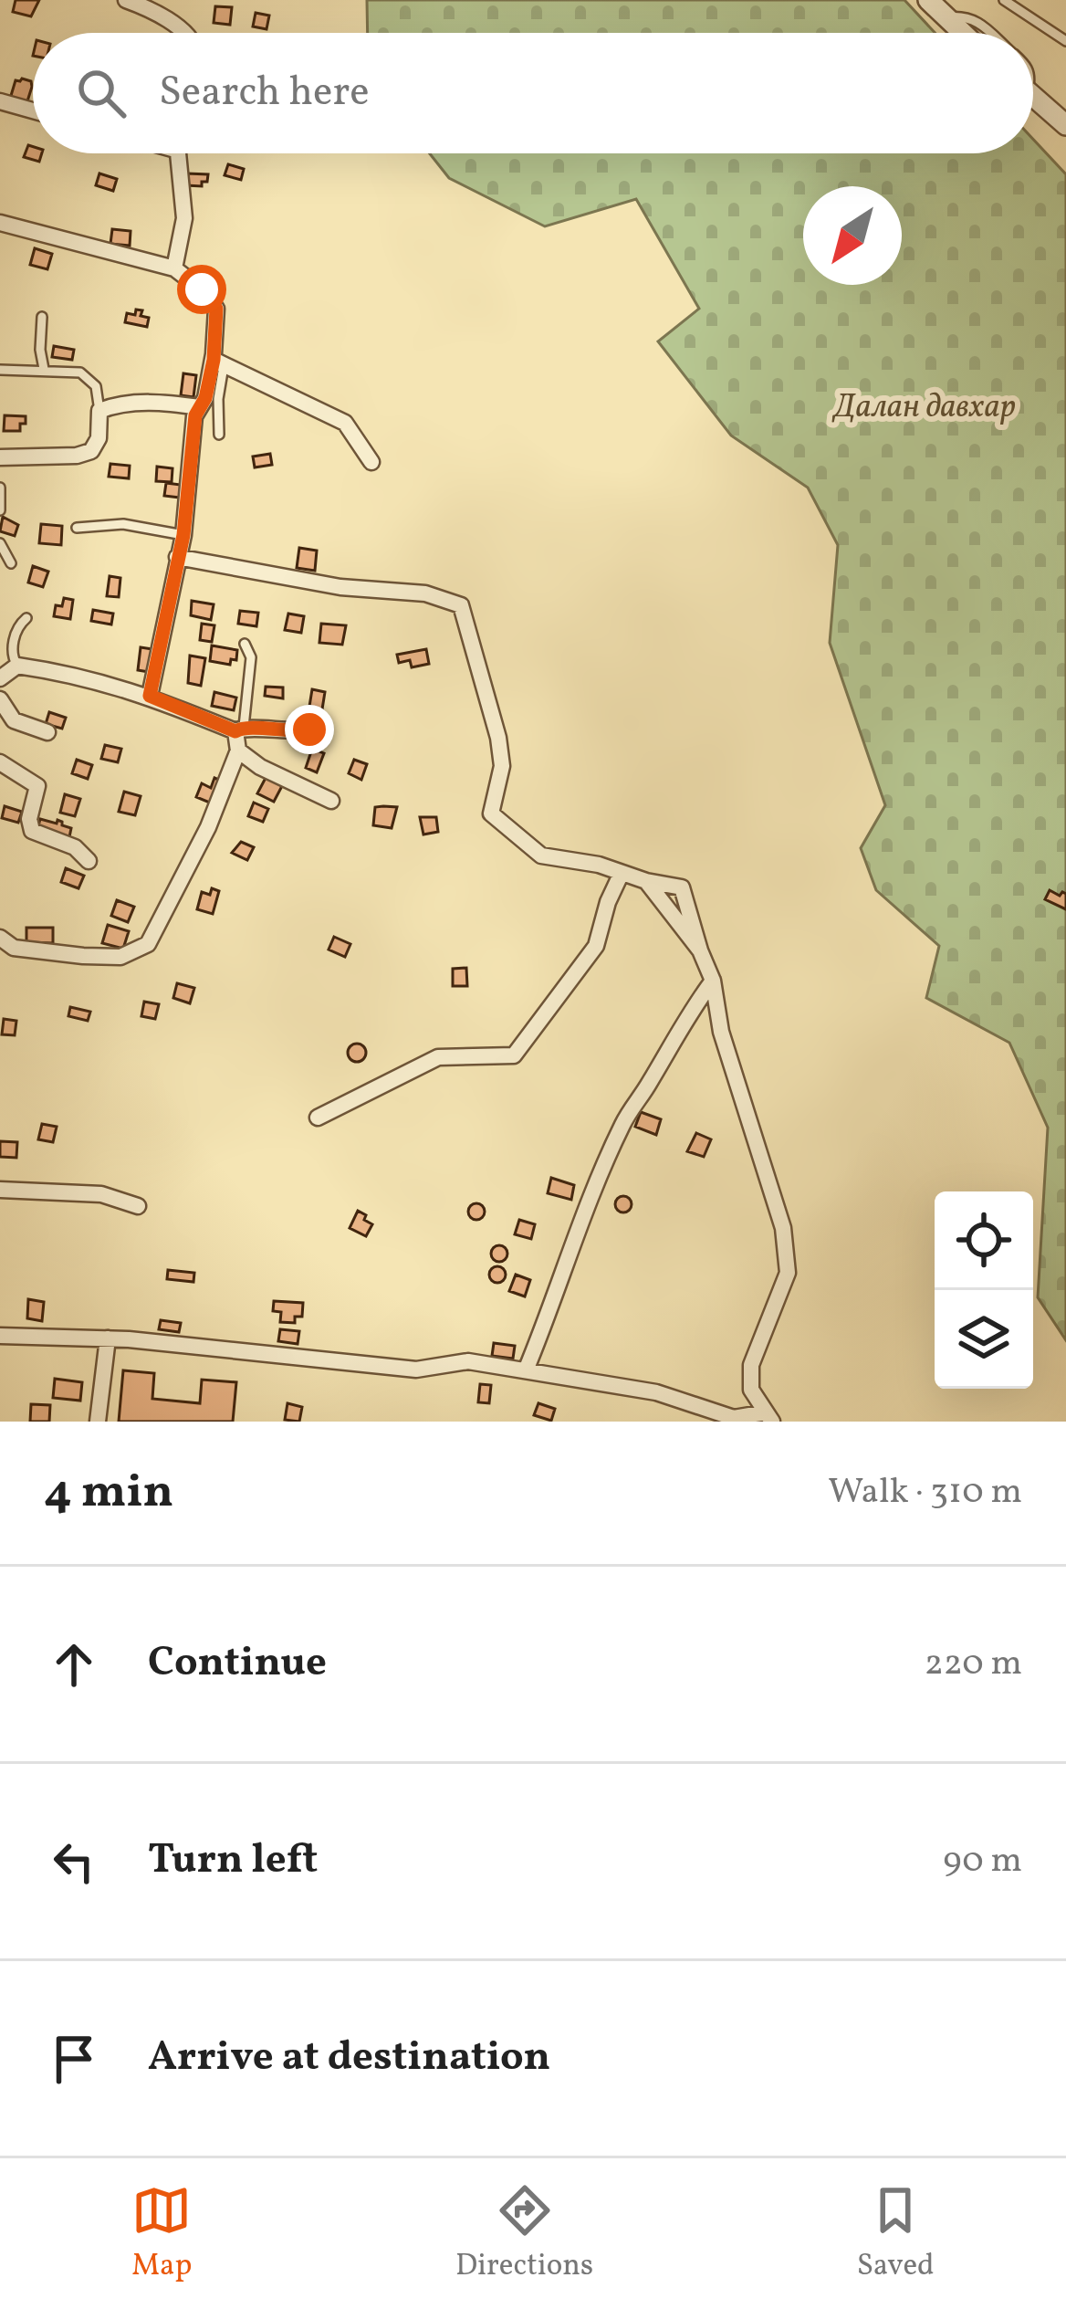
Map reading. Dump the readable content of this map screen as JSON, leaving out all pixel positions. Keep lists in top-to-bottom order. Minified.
{"parks":["Далан давхар"],"north":"bottom left","page":{"search":"Search here","heading":["4 min","Walk · 310 m"],"list":[["Continue","220 m"],["Turn left","90 m"],"Arrive at destination"],"nav":["Map","Directions","Saved"]}}
